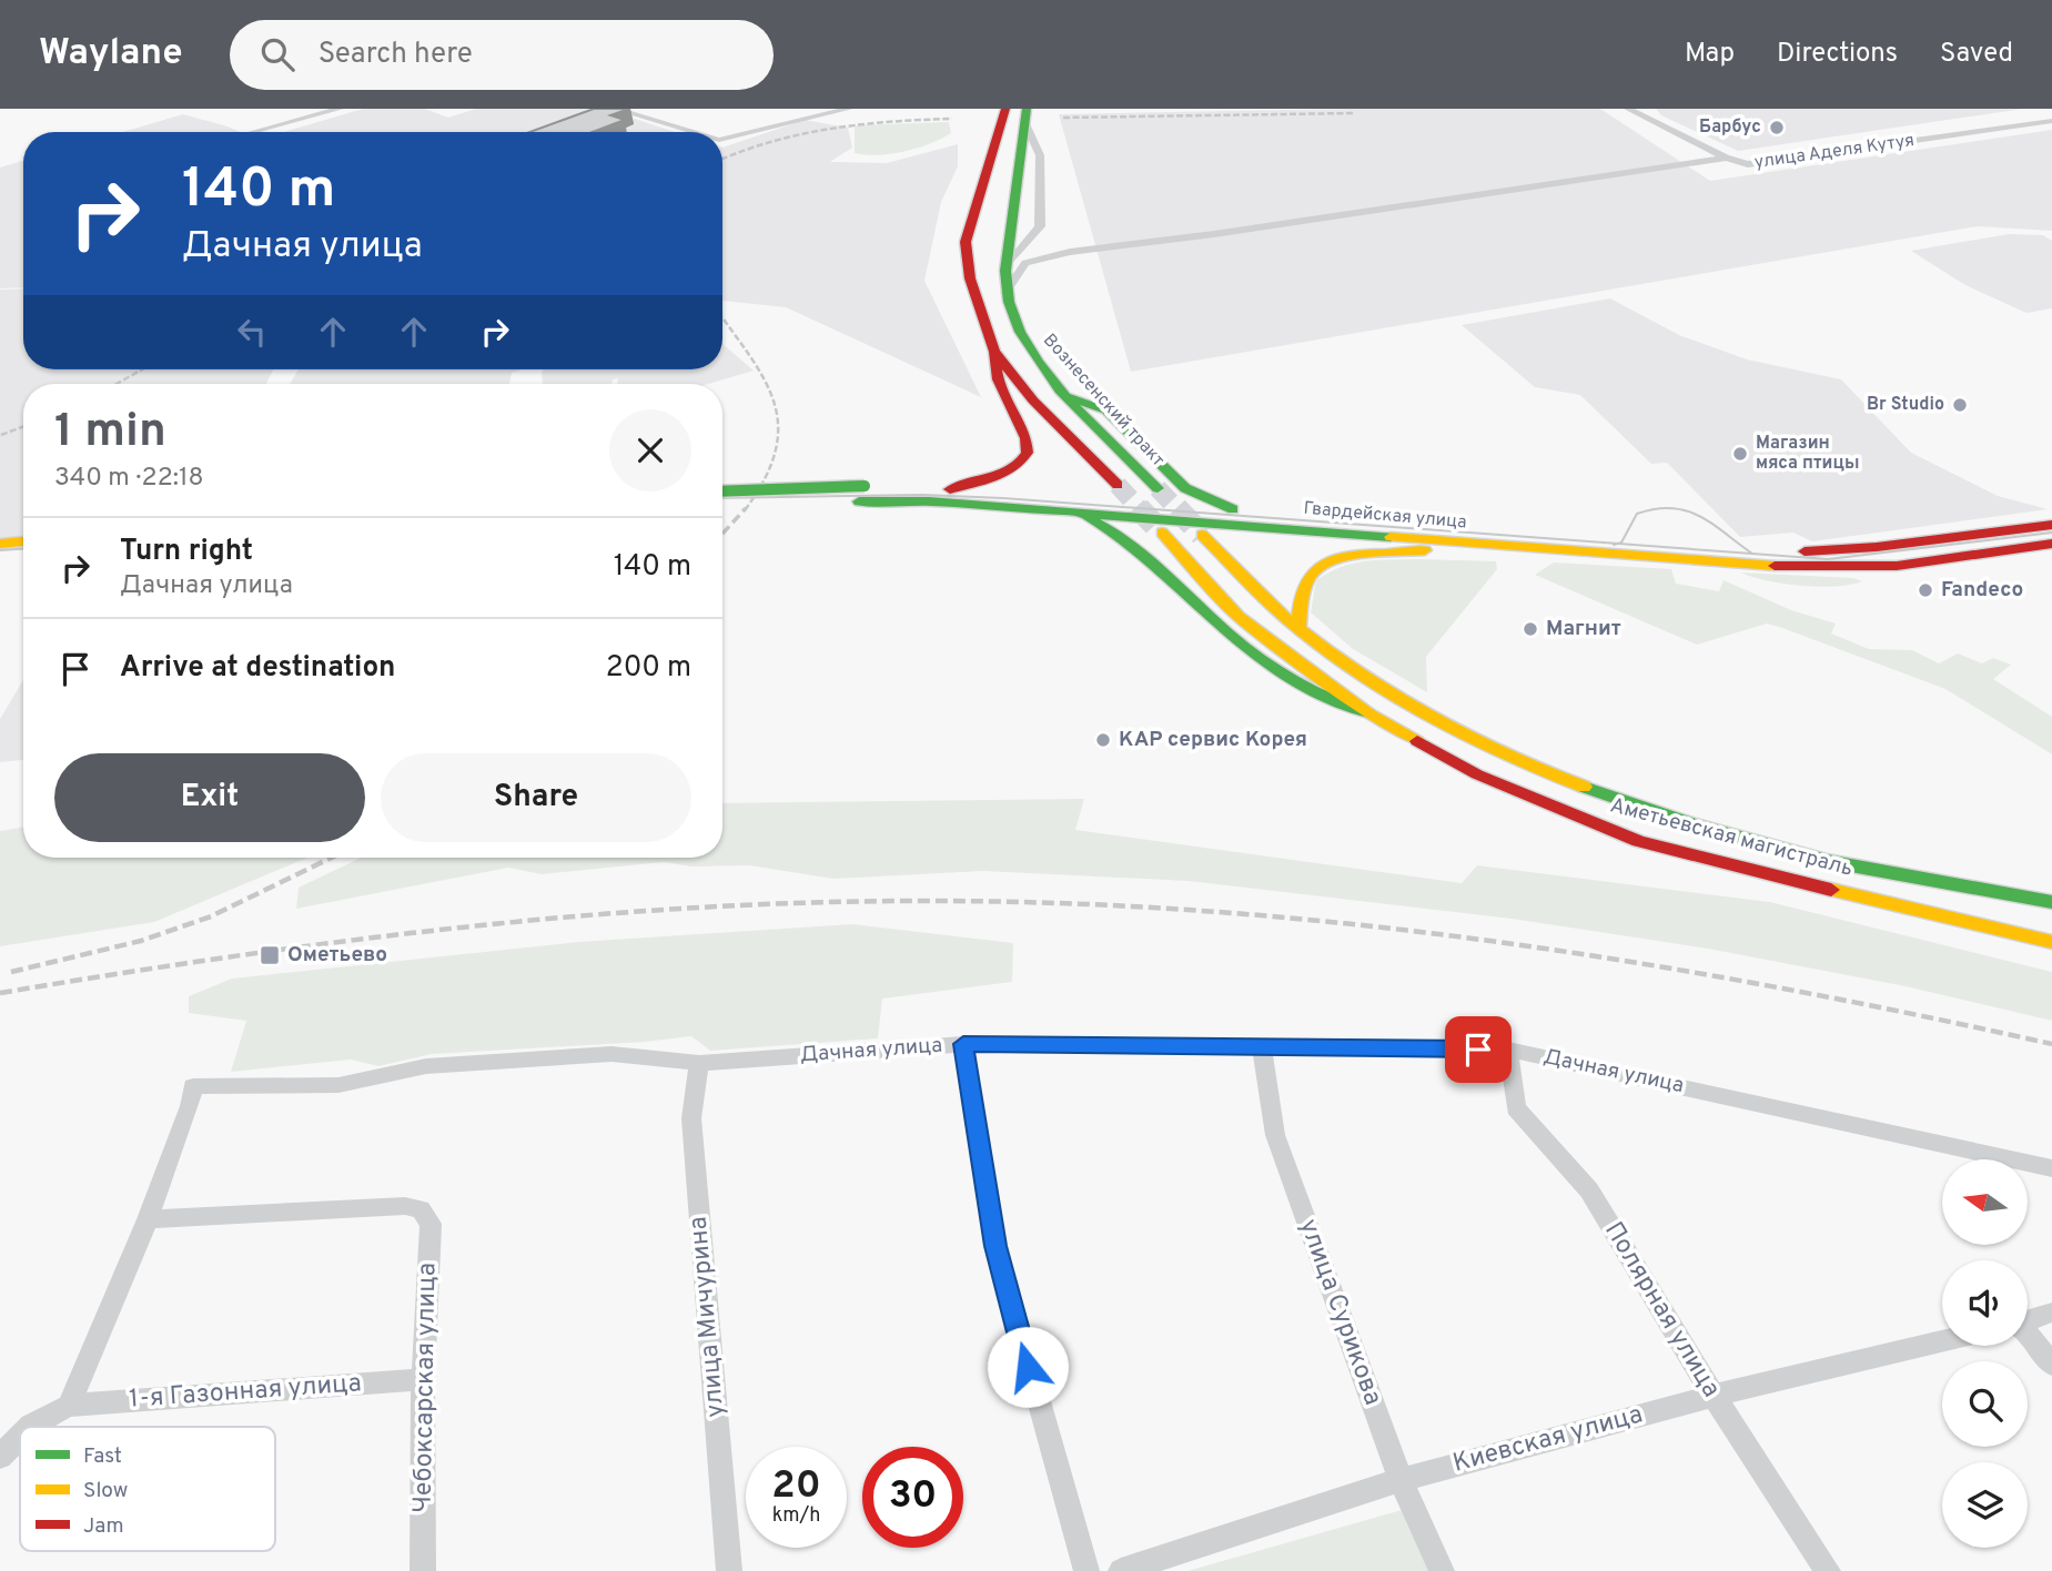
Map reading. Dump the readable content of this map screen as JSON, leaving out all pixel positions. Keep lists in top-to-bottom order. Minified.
{"streets":{"main road":["Вознесенский тракт","Гвардейская улица","Аметьевская магистраль"],"street":["улица Аделя Кутуя","Дачная улица","Полярная улица","улица Сурикова","улица Мичурина","Чебоксарская улица","1-я Газонная улица","Киевская улица"]},"crossings":[["Дачная улица","Полярная улица"],["Дачная улица","улица Сурикова"],["Дачная улица","улица Мичурина"],["Дачная улица","Чебоксарская улица"],["Полярная улица","Киевская улица"],["улица Сурикова","Киевская улица"],["Чебоксарская улица","1-я Газонная улица"]],"places":{"other":["Барбус","Br Studio","Магазин мяса птицы","Fandeco","Магнит","КАР сервис Корея"],"transit":["Ометьево"]},"legend":["Fast","Slow","Jam"],"north":"left","page":{"header":"Waylane","search":"Search here","nav":["Map","Directions","Saved"],"turn":["140 m","Дачная улица"],"heading":["1 min","340 m · 22:18"],"list":[{"name":"Turn right","note":"Дачная улица","value":"140 m"},{"name":"Arrive at destination","value":"200 m"}],"buttons":["Exit","Share"],"speed":"20 km/h","limit":"30"}}
